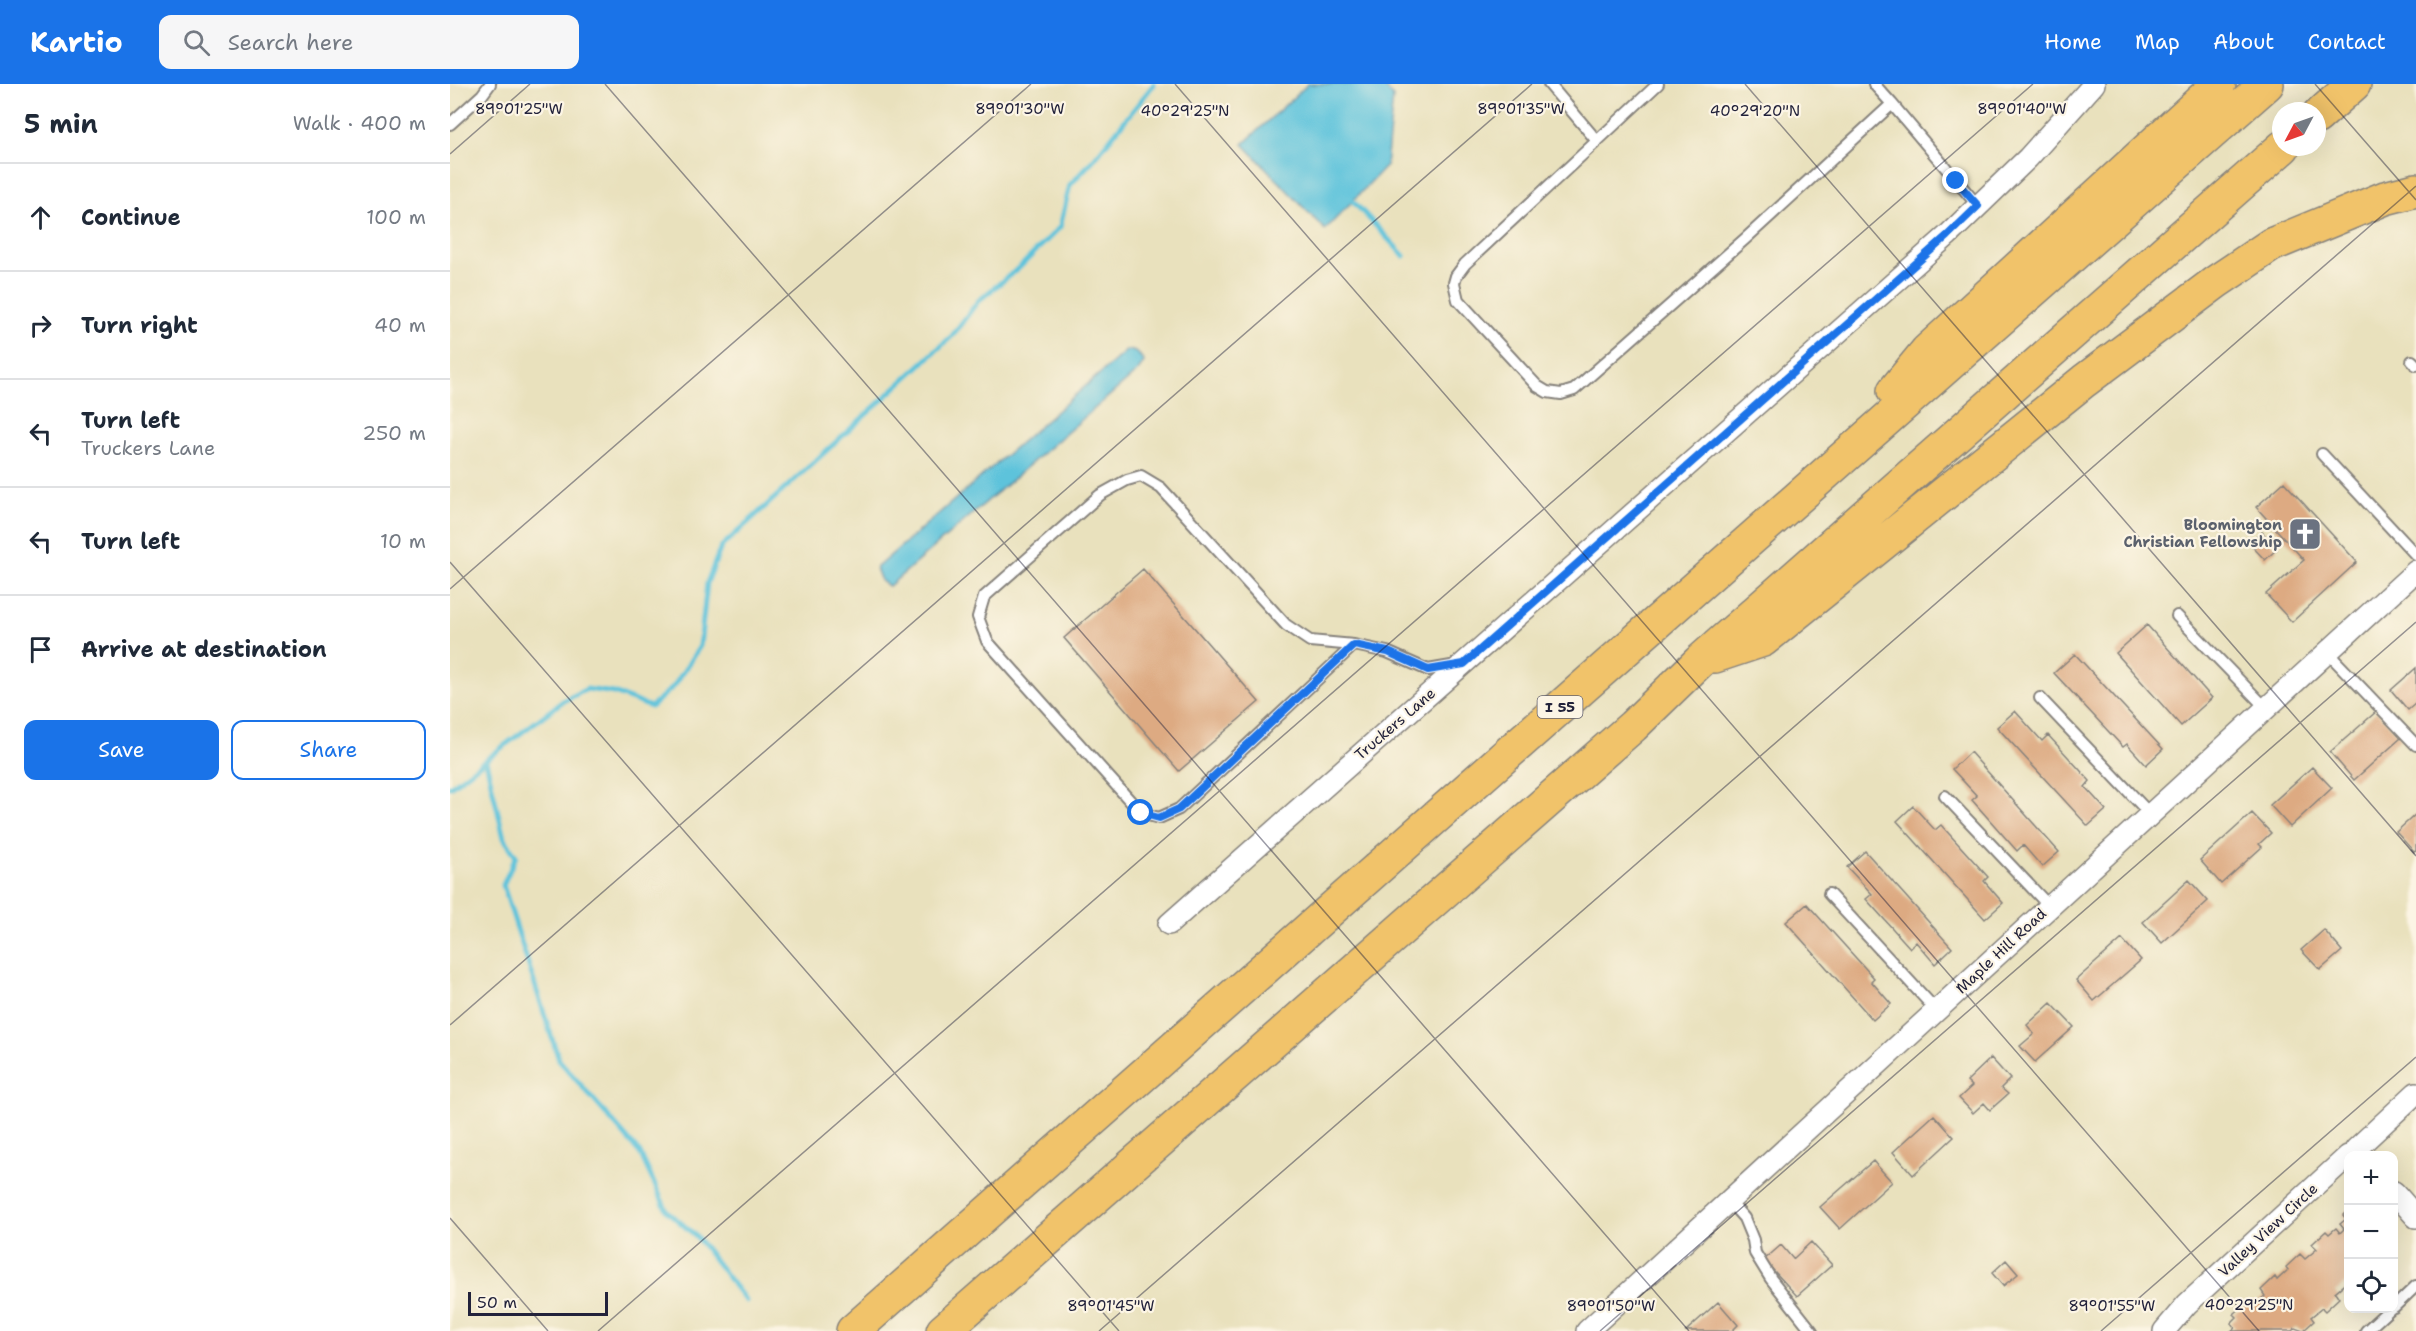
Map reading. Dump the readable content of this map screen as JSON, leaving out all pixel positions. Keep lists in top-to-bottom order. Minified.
{"streets":{"highway":["I 55"],"street":["Truckers Lane","Maple Hill Road","Valley View Circle"]},"places":{"church":["Bloomington Christian Fellowship"]},"scale_bar":"50 m","north":"bottom left","page":{"header":"Kartio","search":"Search here","nav":["Home","Map","About","Contact"],"heading":["5 min","Walk · 400 m"],"list":[["Continue","100 m"],["Turn right","40 m"],["Turn left","Truckers Lane","250 m"],["Turn left","10 m"],"Arrive at destination"],"buttons":["Save","Share"],"map_buttons":["+","−"],"scale":"50 m"},"coordinates":["89°01'25\"W","89°01'30\"W","89°01'35\"W","89°01'40\"W","40°29'25\"N","40°29'20\"N","89°01'45\"W","89°01'50\"W","89°01'55\"W"]}
